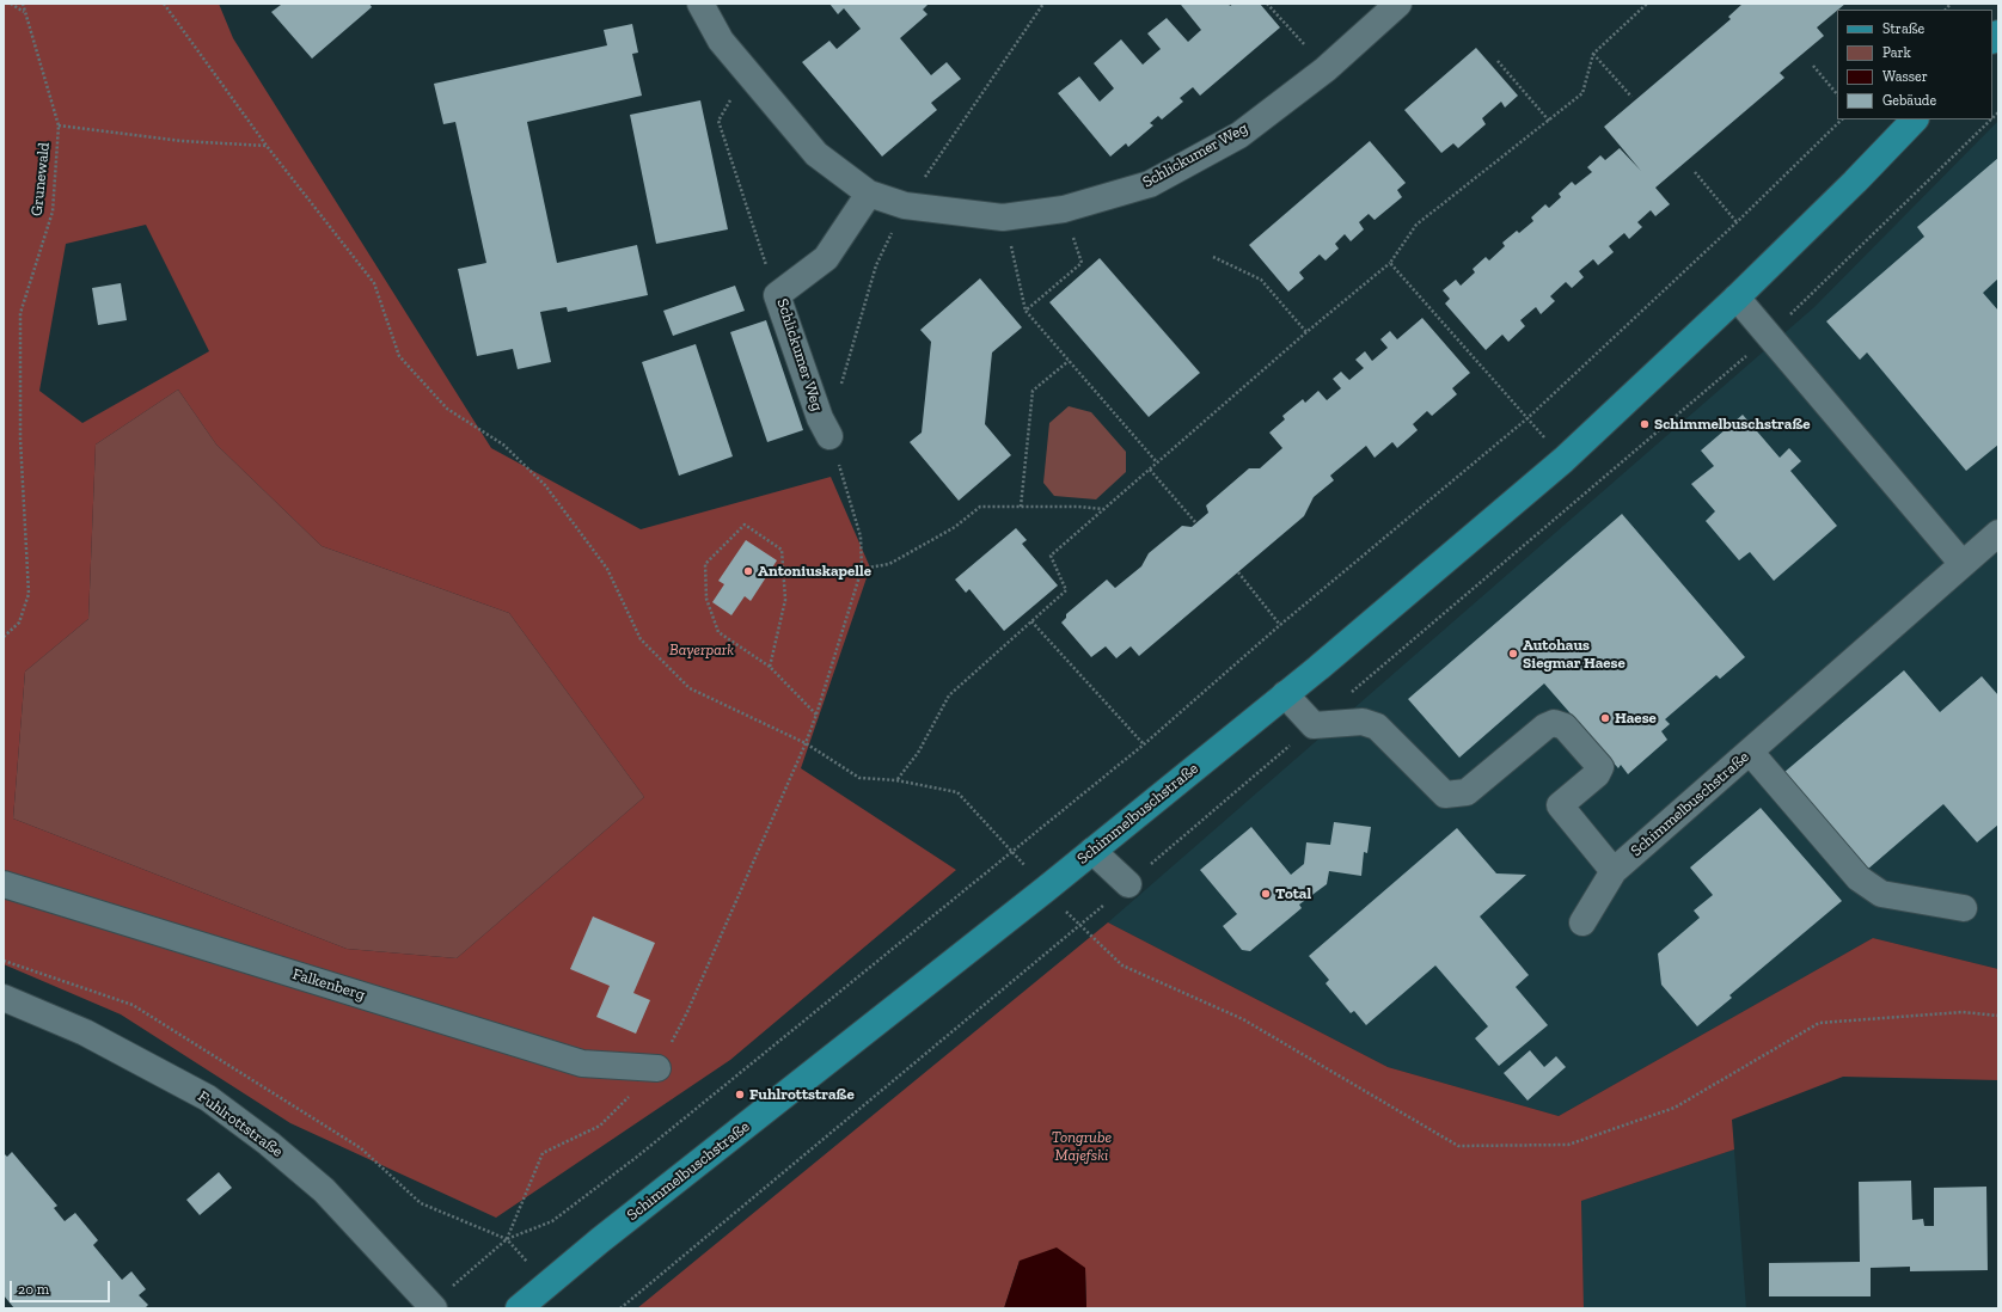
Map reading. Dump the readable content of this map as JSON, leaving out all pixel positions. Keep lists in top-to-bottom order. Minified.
{"streets":{"main road":["Schimmelbuschstraße"],"street":["Schlickumer Weg","Falkenberg","Fuhlrottstraße"],"path":["Grunewald"]},"parks":["Bayerpark","Tongrube Majefski"],"places":["Schimmelbuschstraße","Antoniuskapelle","Autohaus Siegmar Haese","Haese","Total","Fuhlrottstraße"],"legend":["Straße","Park","Wasser","Gebäude"],"scale_bar":"20 m"}
